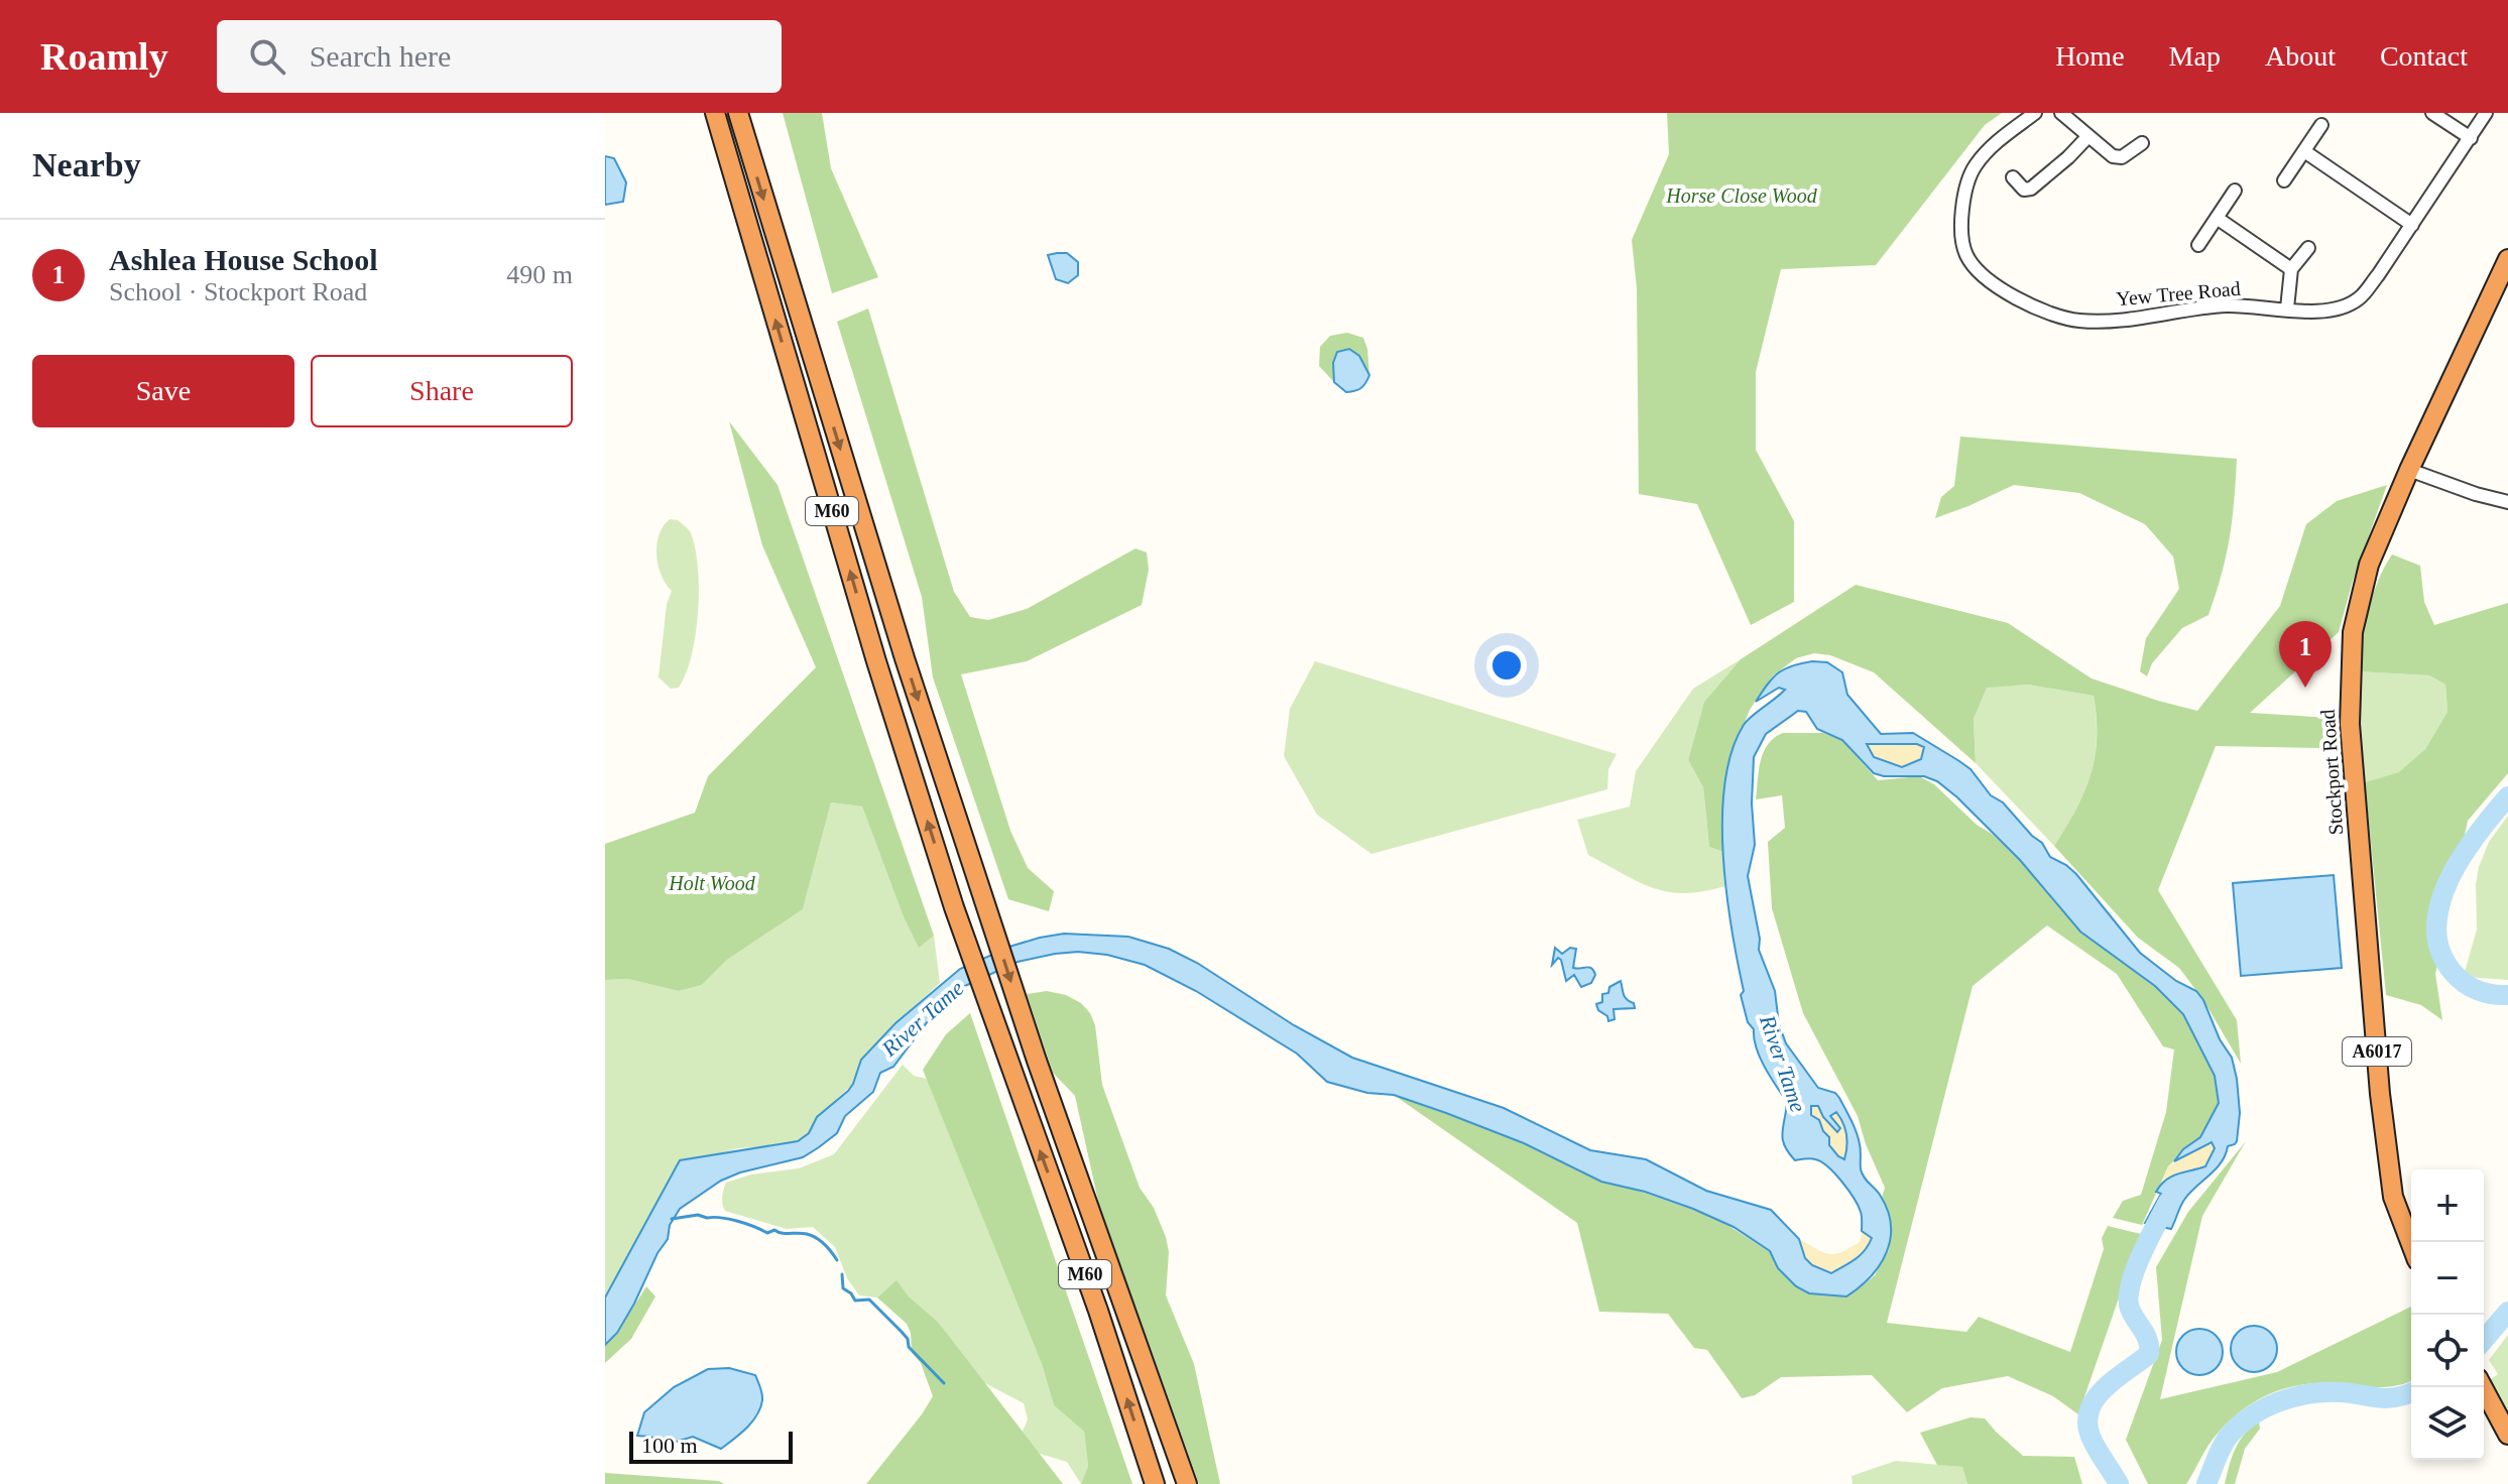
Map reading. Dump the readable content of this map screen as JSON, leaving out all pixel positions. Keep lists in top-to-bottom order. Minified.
{"streets":{"highway":["M60","Stockport Road","A6017"],"street":["Yew Tree Road"]},"water":["River Tame"],"parks":["Horse Close Wood","Holt Wood"],"scale_bar":"100 m","page":{"header":"Roamly","search":"Search here","nav":["Home","Map","About","Contact"],"heading":"Nearby","list":[{"mark":"1","name":"Ashlea House School","note":"School · Stockport Road","value":"490 m"}],"buttons":["Save","Share"],"pins":"1","map_buttons":["+","−"],"scale":"100 m"}}
